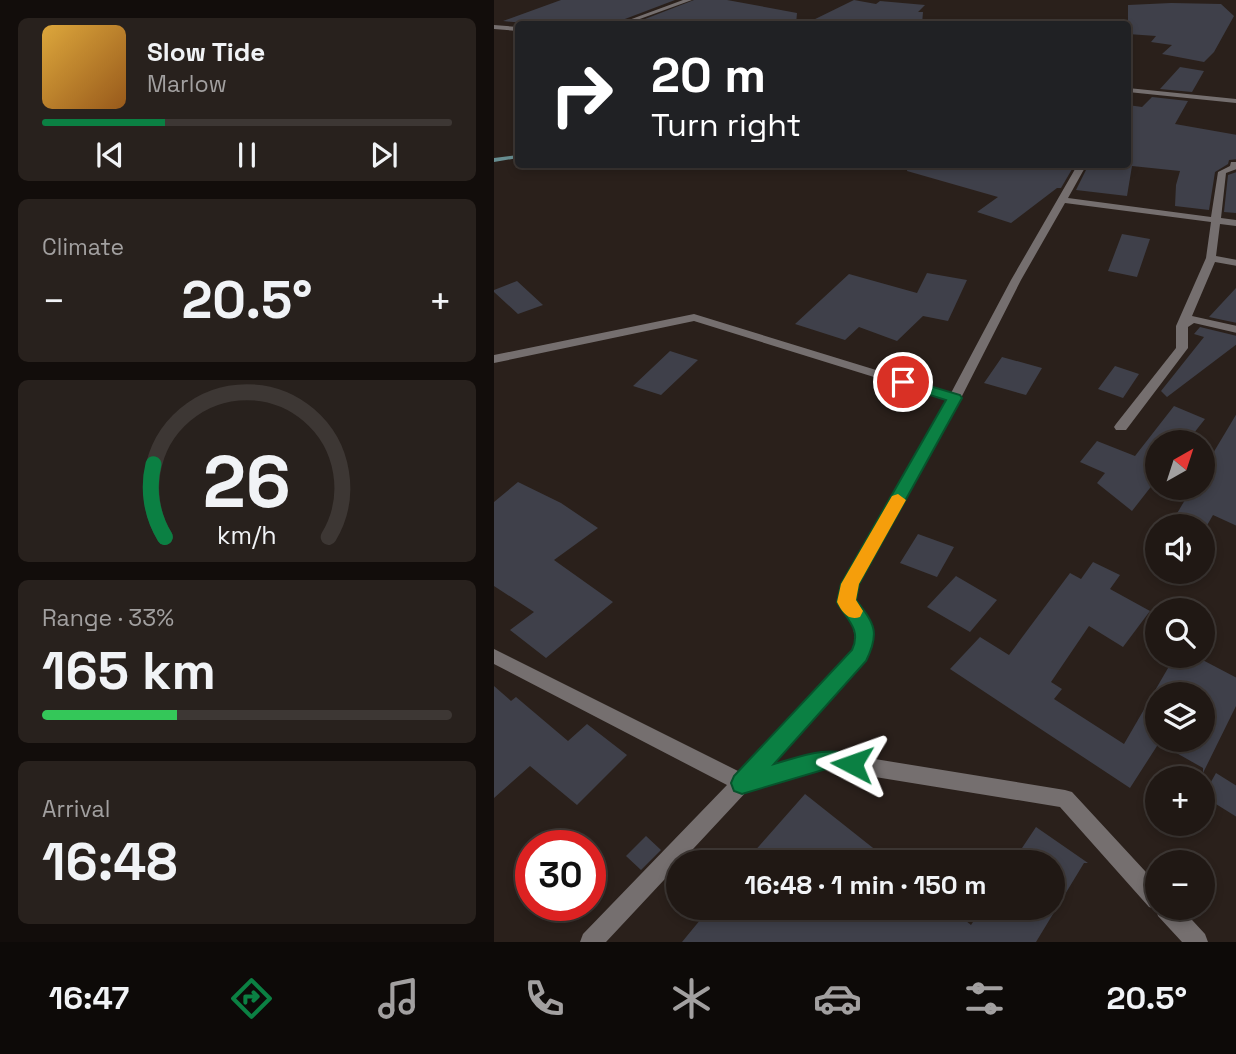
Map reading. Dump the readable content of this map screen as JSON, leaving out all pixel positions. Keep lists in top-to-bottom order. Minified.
{"north":"top right","page":{"turn":["20 m","Turn right"],"song":["Slow Tide","Marlow"],"tile":["Climate",["Range · 33%","165 km"],["Arrival","16:48"]],"heat":["−","20.5°","+"],"map_buttons":["+","−"],"limit":"30","trip":"16:48 · 1 min · 150 m","tabs":["16:47","20.5°"],"gauge":["26","km/h"]}}
